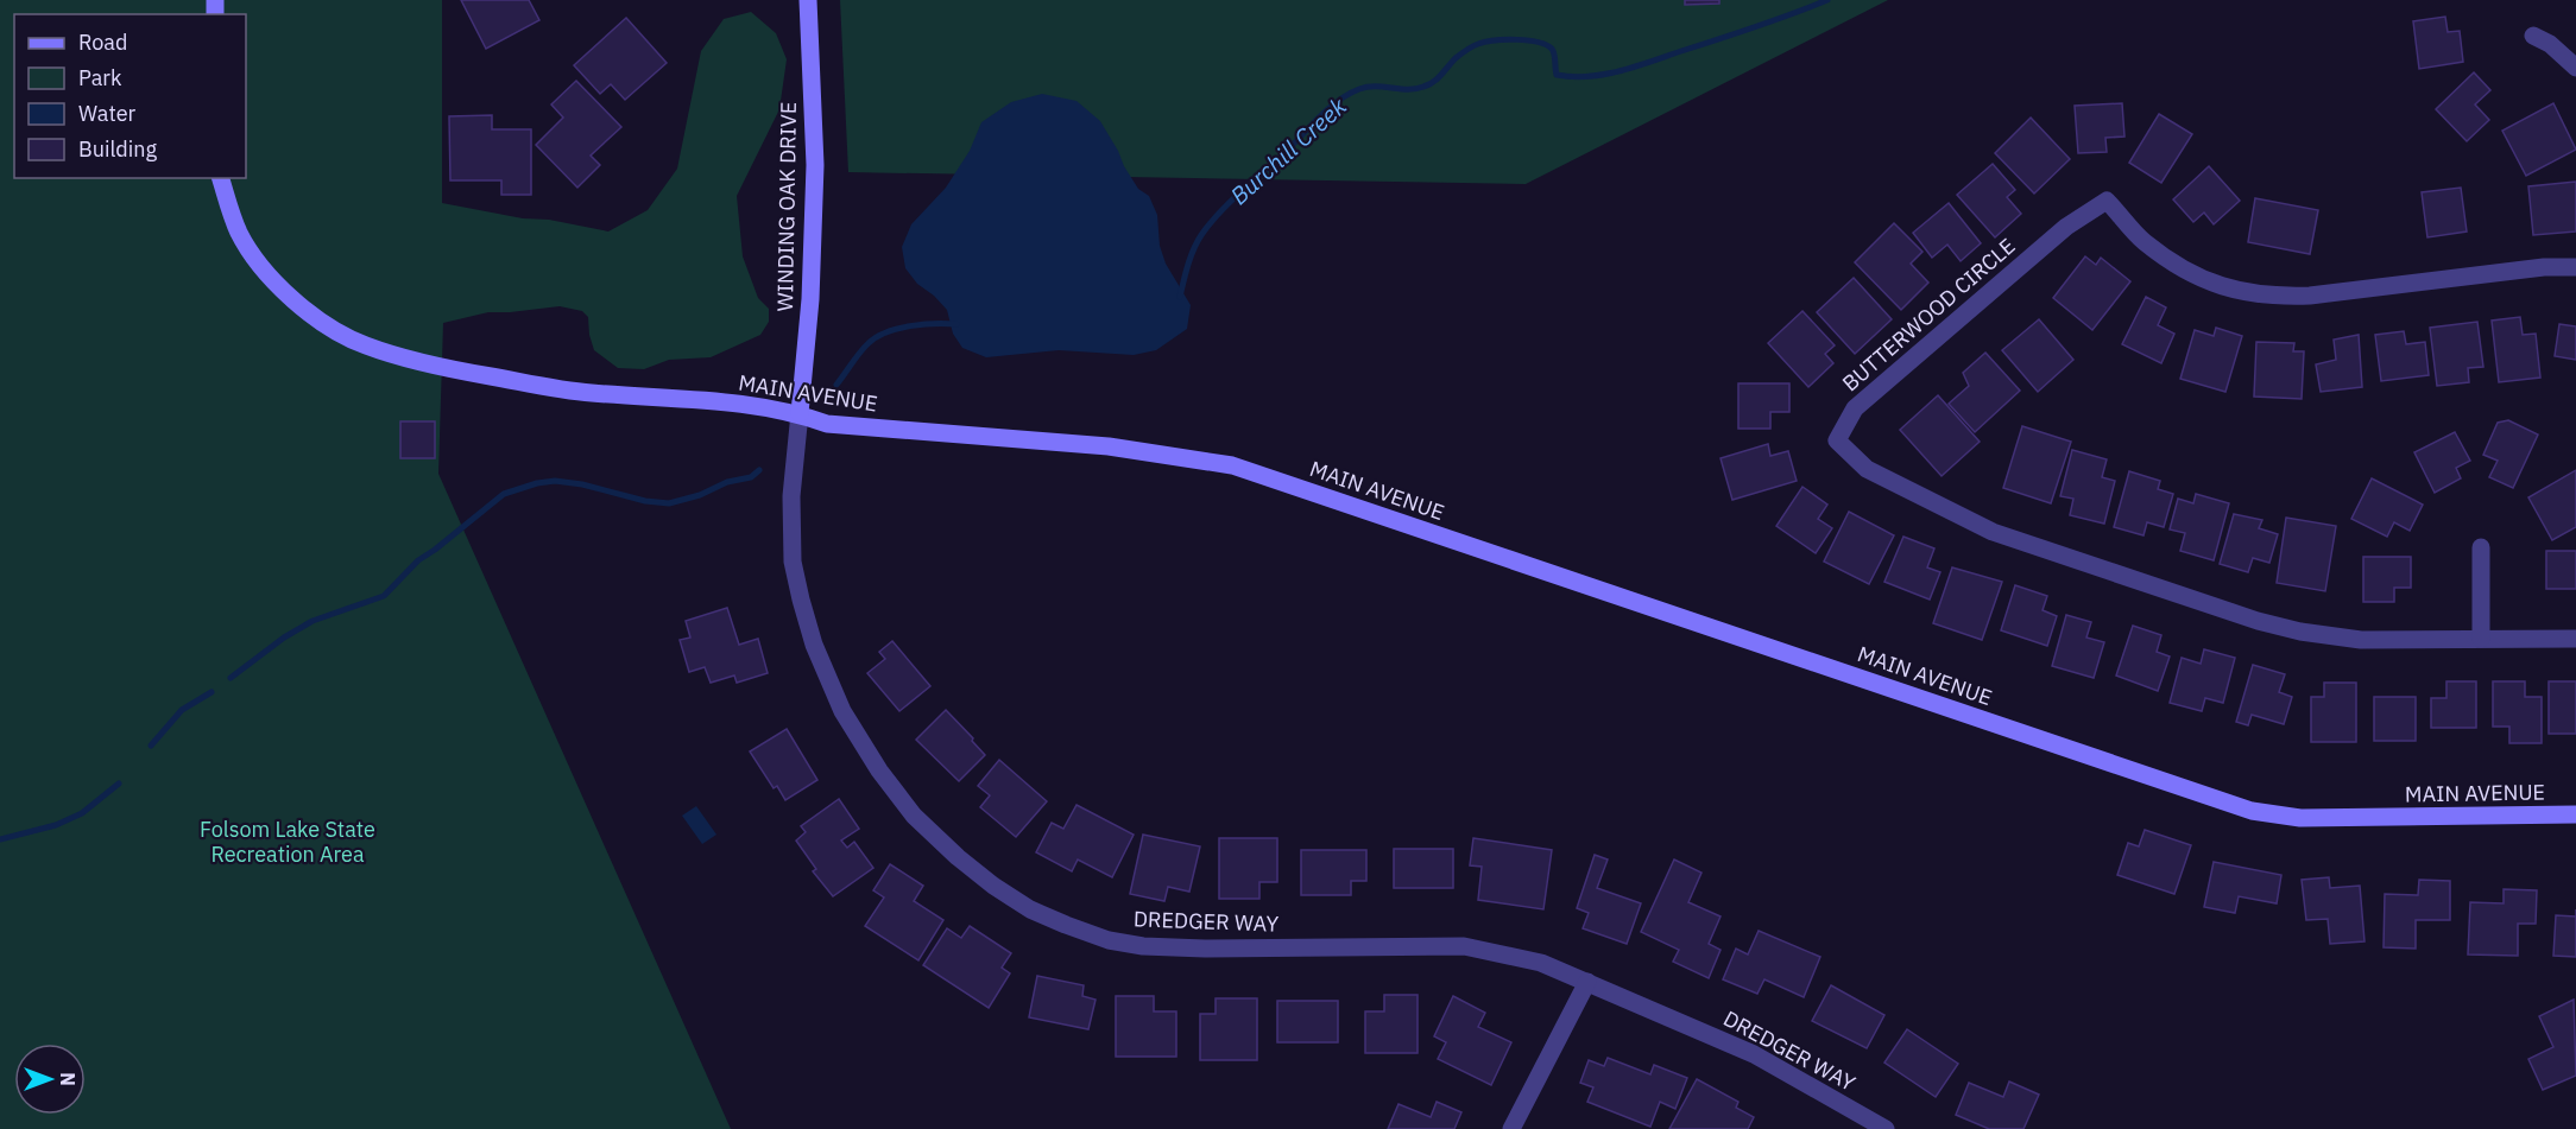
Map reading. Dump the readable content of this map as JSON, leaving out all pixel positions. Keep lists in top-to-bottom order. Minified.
{"streets":{"street":["WINDING OAK DRIVE","BUTTERWOOD CIRCLE","MAIN AVENUE","DREDGER WAY"]},"crossings":[["WINDING OAK DRIVE","MAIN AVENUE"],["WINDING OAK DRIVE","DREDGER WAY"],["MAIN AVENUE","DREDGER WAY"]],"water":["Burchill Creek"],"parks":["Folsom Lake State Recreation Area"],"legend":["Road","Park","Water","Building"],"north":"right"}
